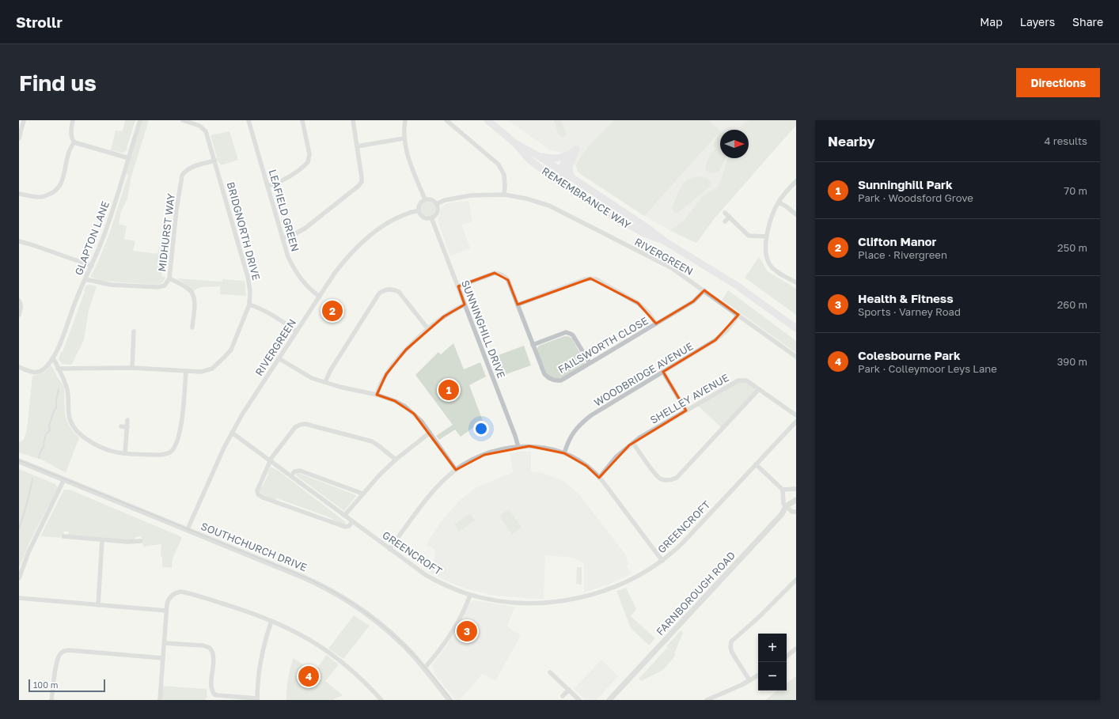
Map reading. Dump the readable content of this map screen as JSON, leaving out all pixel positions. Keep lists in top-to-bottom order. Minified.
{"streets":{"highway":["REMEMBRANCE WAY"],"street":["LEAFIELD GREEN","BRIDGNORTH DRIVE","MIDHURST WAY","GLAPTON LANE","RIVERGREEN","SUNNINGHILL DRIVE","FAILSWORTH CLOSE","WOODBRIDGE AVENUE","SHELLEY AVENUE","GREENCROFT","SOUTHCHURCH DRIVE","FARNBOROUGH ROAD"]},"crossings":[["LEAFIELD GREEN","RIVERGREEN"],["BRIDGNORTH DRIVE","MIDHURST WAY"],["MIDHURST WAY","GLAPTON LANE"],["RIVERGREEN","SUNNINGHILL DRIVE"],["RIVERGREEN","FAILSWORTH CLOSE"],["RIVERGREEN","WOODBRIDGE AVENUE"],["RIVERGREEN","GREENCROFT"],["RIVERGREEN","SOUTHCHURCH DRIVE"],["SUNNINGHILL DRIVE","FAILSWORTH CLOSE"]],"scale_bar":"100 m","north":"right","page":{"header":"Strollr","nav":["Map","Layers","Share"],"buttons":"Directions","title":"Find us","heading":["Nearby","4 results"],"list":[{"mark":"1","name":"Sunninghill Park","note":"Park · Woodsford Grove","value":"70 m"},{"mark":"2","name":"Clifton Manor","note":"Place · Rivergreen","value":"250 m"},{"mark":"3","name":"Health & Fitness","note":"Sports · Varney Road","value":"260 m"},{"mark":"4","name":"Colesbourne Park","note":"Park · Colleymoor Leys Lane","value":"390 m"}],"pins":["2","1","3","4"],"map_buttons":["+","−"],"scale":"100 m"}}
